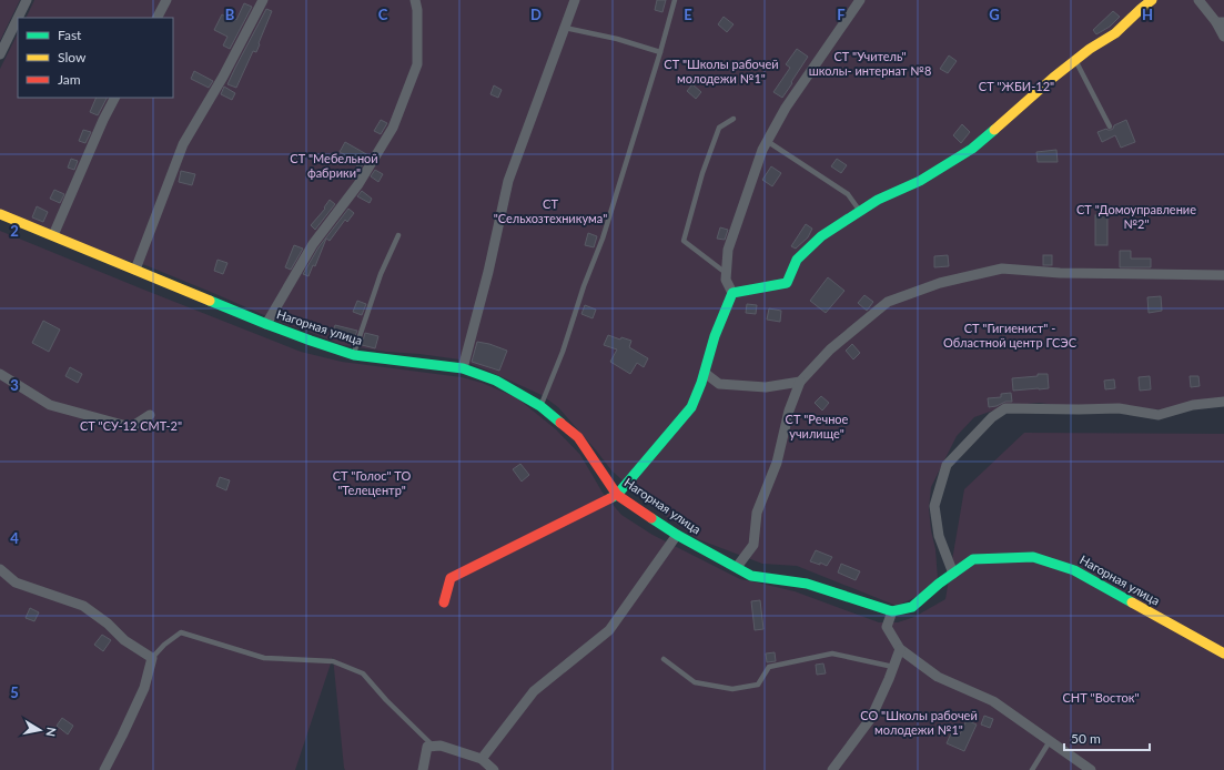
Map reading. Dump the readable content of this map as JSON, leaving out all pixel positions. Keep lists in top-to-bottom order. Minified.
{"streets":{"street":["Нагорная улица"]},"parks":["СТ \"Учитель\" школы- интернат №8","СТ \"Школы рабочей молодежи №1\"","СТ \"ЖБИ-12\"","СТ \"Мебельной фабрики\"","СТ \"Сельхозтехникума\"","СТ \"Домоуправление №2\"","СТ \"Гигиенист\" - Областной центр ГСЭС","СТ \"Речное училище\"","СТ \"СУ-12 СМТ-2\"","СТ \"Голос\" ТО \"Телецентр\"","СНТ \"Восток\"","СО \"Школы рабочей молодежи №1\""],"legend":["Fast","Slow","Jam"],"scale_bar":"50 m","north":"right","grid":{"columns":["B","C","D","E","F","G","H"],"rows":["2","3","4","5"]}}
